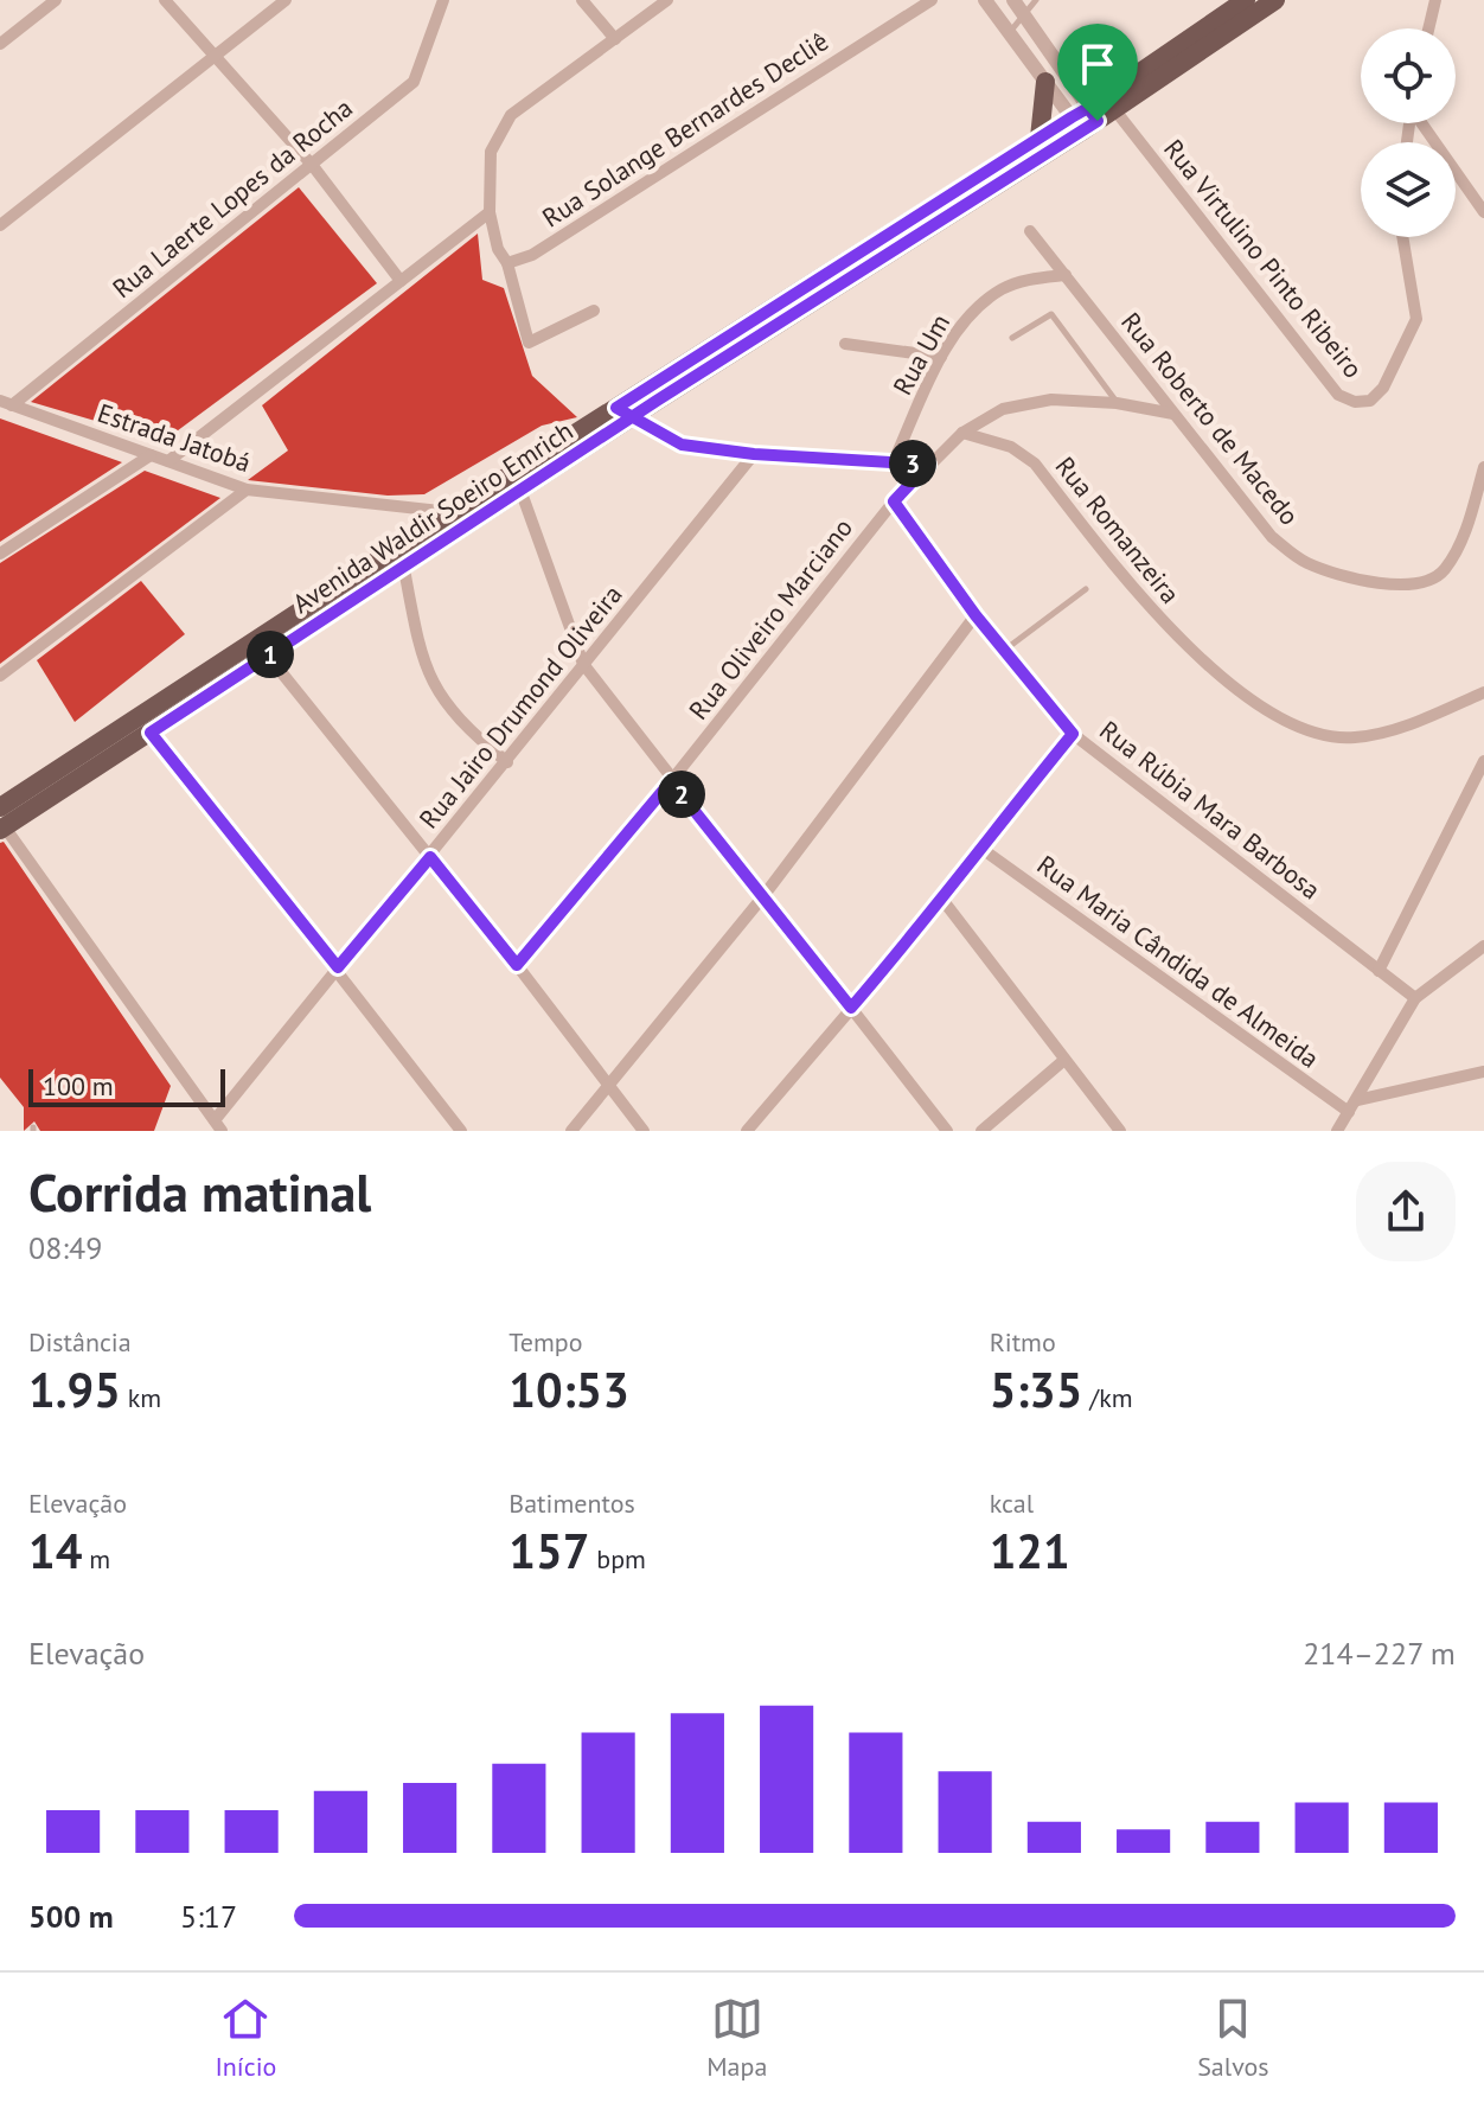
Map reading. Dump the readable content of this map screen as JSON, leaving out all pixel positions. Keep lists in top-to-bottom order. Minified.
{"streets":{"main road":["Avenida Waldir Soeiro Emrich"],"street":["Rua Solange Bernardes Decliê","Rua Laerte Lopes da Rocha","Rua Virtulino Pinto Ribeiro","Rua Um","Rua Roberto de Macedo","Estrada Jatobá","Rua Romanzeira","Rua Oliveiro Marciano","Rua Jairo Drumond Oliveira","Rua Rúbia Mara Barbosa","Rua Maria Cândida de Almeida"]},"crossings":[["Rua Laerte Lopes da Rocha","Estrada Jatobá"],["Rua Virtulino Pinto Ribeiro","Avenida Waldir Soeiro Emrich"],["Rua Um","Rua Roberto de Macedo"],["Rua Roberto de Macedo","Rua Oliveiro Marciano"],["Estrada Jatobá","Avenida Waldir Soeiro Emrich"],["Rua Romanzeira","Rua Oliveiro Marciano"],["Rua Oliveiro Marciano","Rua Rúbia Mara Barbosa"]],"scale_bar":"100 m","page":{"pins":["3","1","2"],"scale":"100 m","heading":["Corrida matinal","08:49"],"stats":[["Distância","1.95 km"],["Tempo","10:53"],["Ritmo","5:35 /km"],["Elevação","14 m"],["Batimentos","157 bpm"],["kcal","121"]],"chart":["Elevação","214–227 m"],"list":[{"name":"500 m","note":"5:17"}],"tabs":["Início","Mapa","Salvos"]}}
